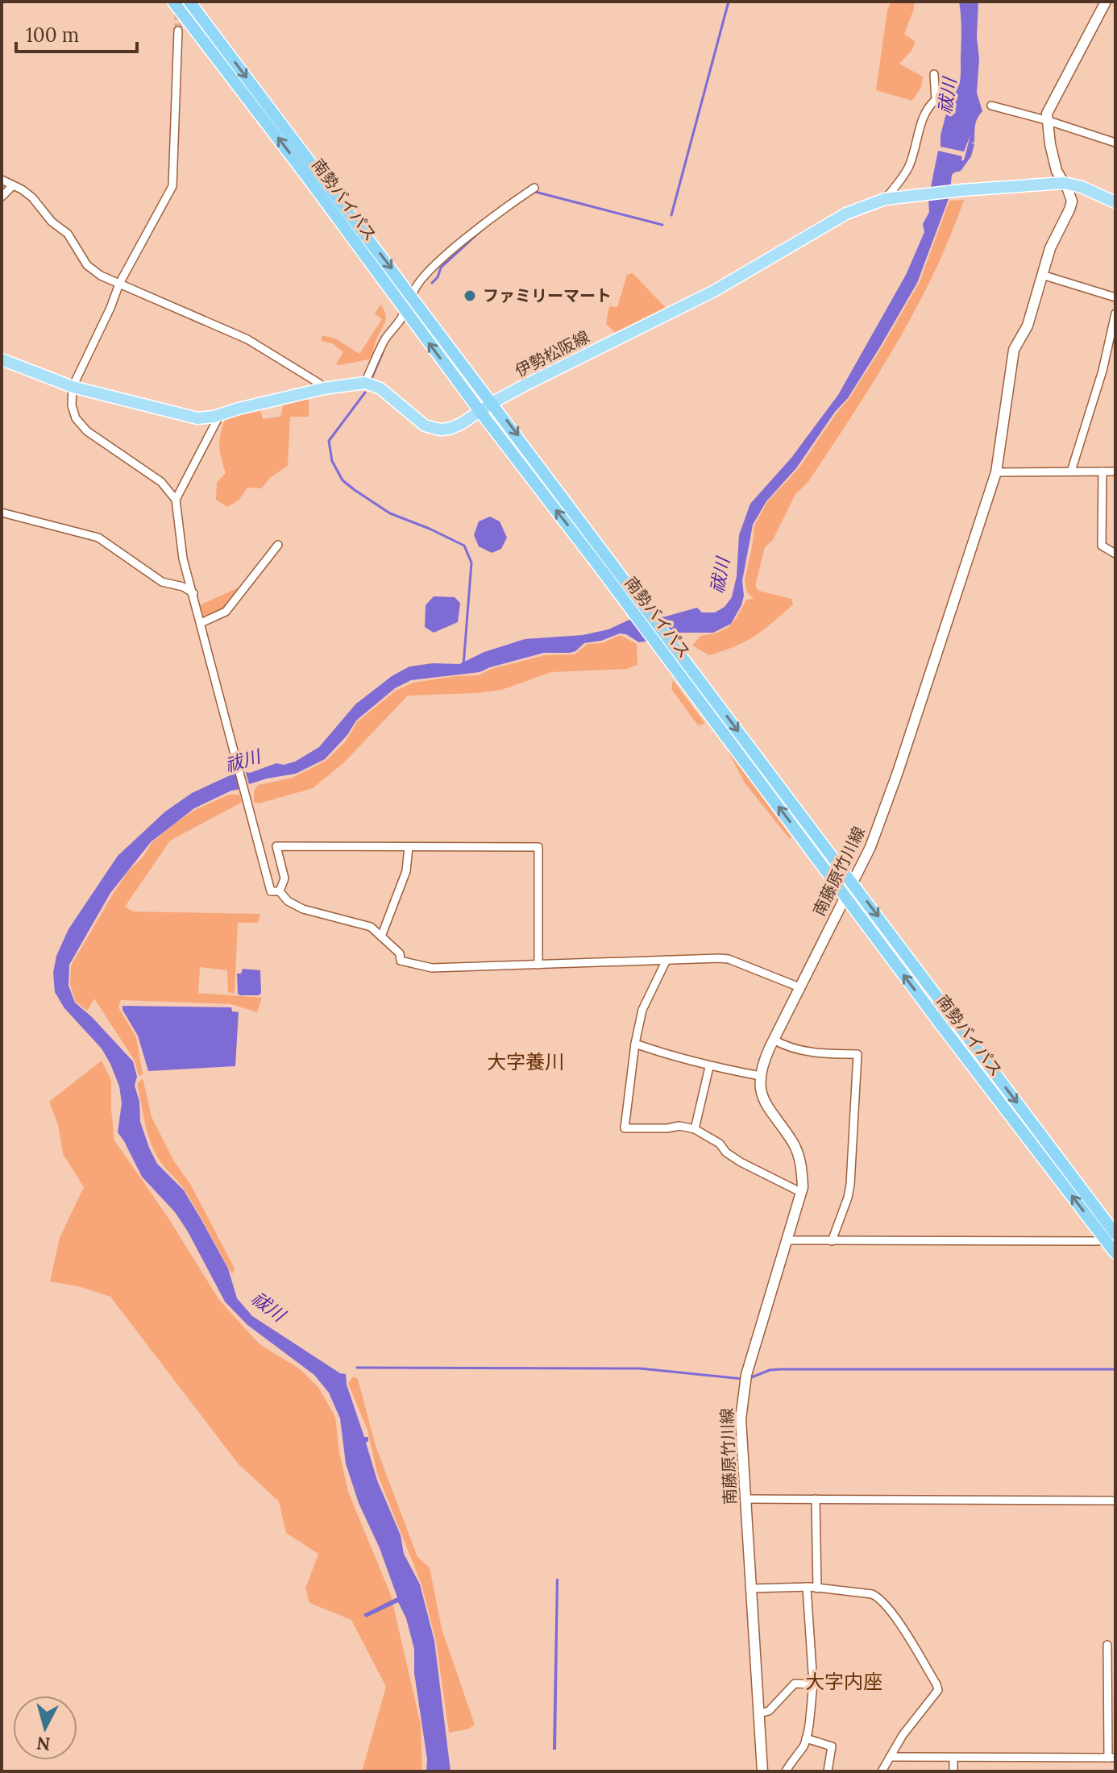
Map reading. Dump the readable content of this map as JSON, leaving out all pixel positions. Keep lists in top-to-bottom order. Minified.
{"streets":{"highway":["南勢バイパス"],"main road":["伊勢松阪線","南藤原竹川線"]},"crossings":[["南勢バイパス","伊勢松阪線"],["南勢バイパス","南藤原竹川線"],["伊勢松阪線","南藤原竹川線"]],"districts":["大字養川","大字内座"],"water":["祓川"],"places":["ファミリーマート"],"scale_bar":"100 m","north":"bottom"}
